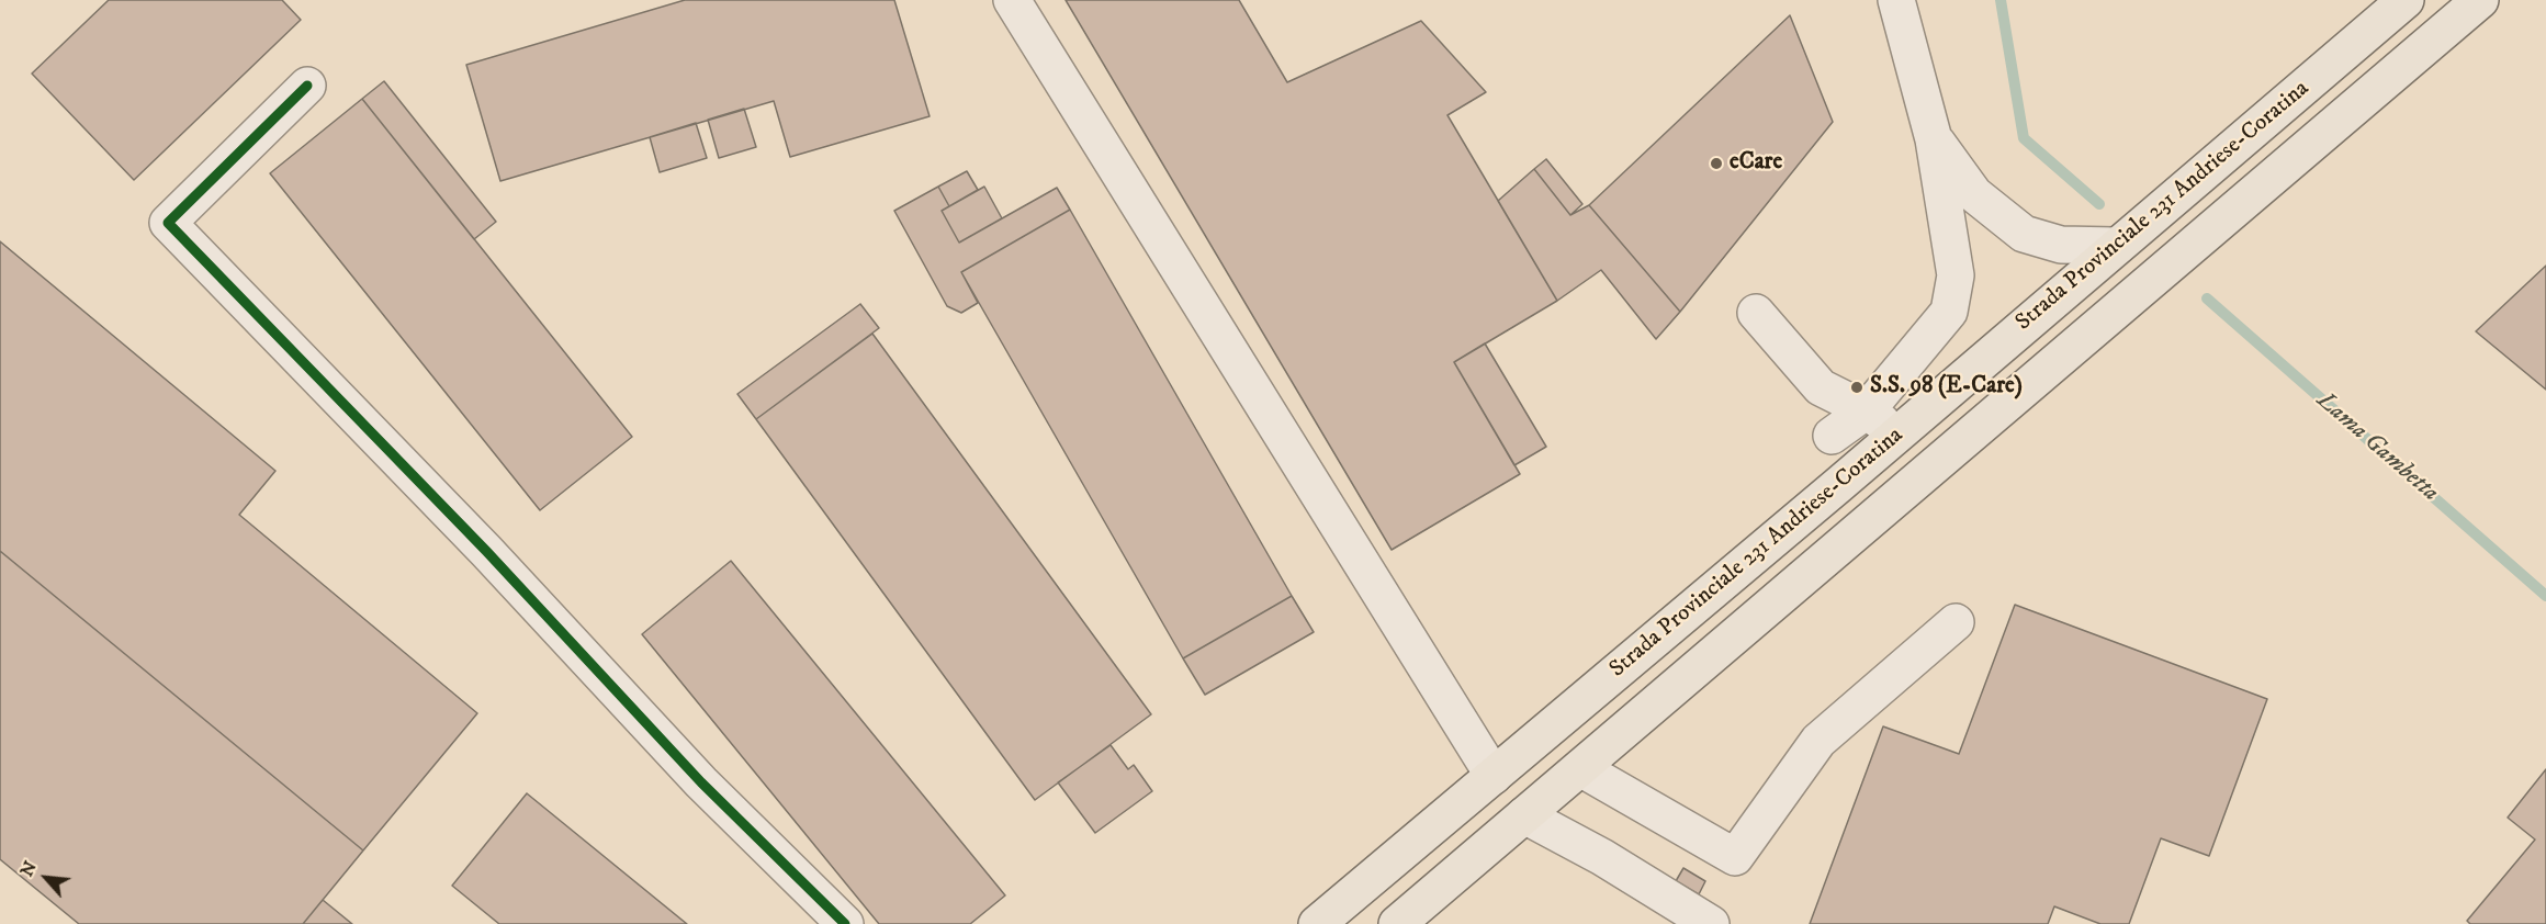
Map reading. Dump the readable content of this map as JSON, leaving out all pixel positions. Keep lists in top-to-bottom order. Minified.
{"streets":{"main road":["Strada Provinciale 231 Andriese-Coratina"]},"water":["Lama Gambetta"],"places":["eCare","S.S. 98 (E-Care)"],"north":"top left"}
